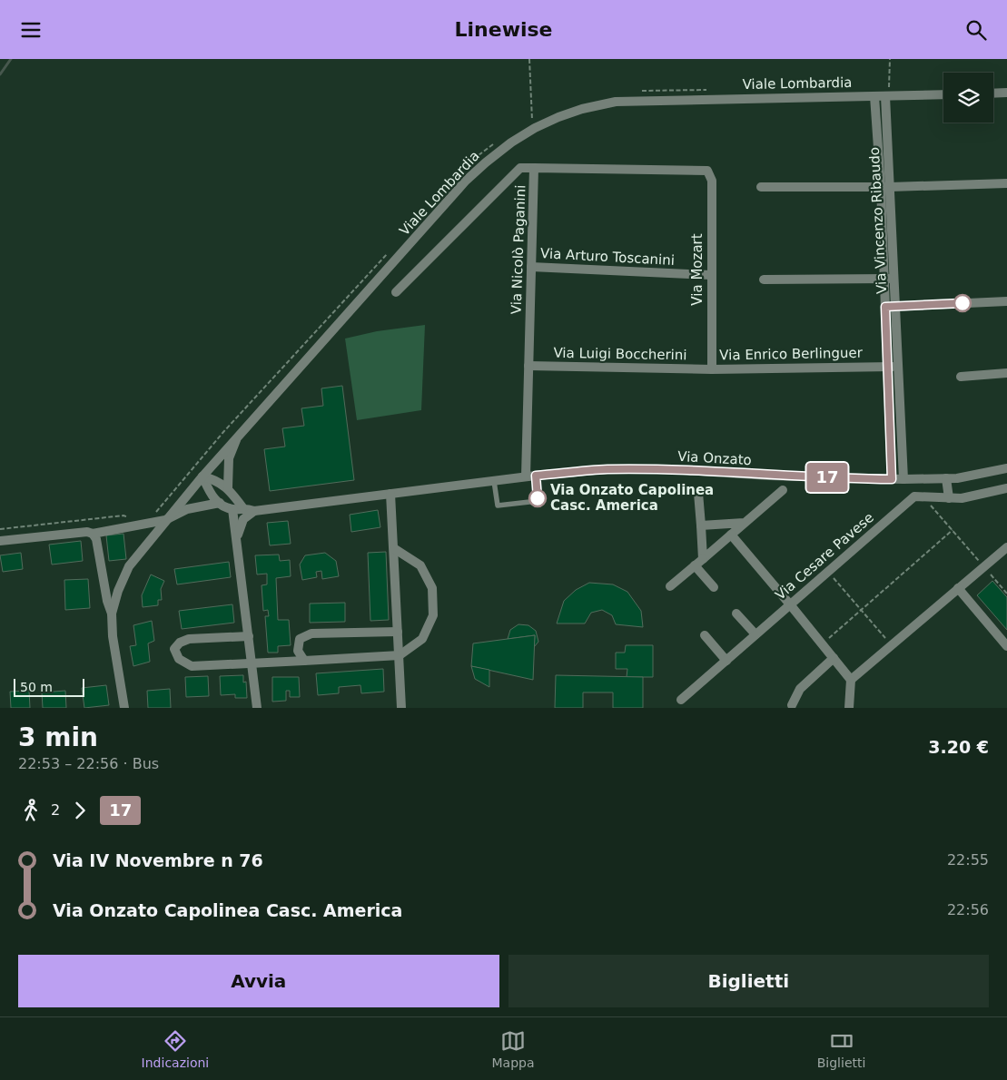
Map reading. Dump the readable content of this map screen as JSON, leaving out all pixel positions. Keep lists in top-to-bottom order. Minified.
{"streets":{"street":["Viale Lombardia","Via Vincenzo Ribaudo","Via Nicolò Paganini","Via Arturo Toscanini","Via Mozart","Via Luigi Boccherini","Via Enrico Berlinguer","Via Onzato","Via Cesare Pavese"]},"crossings":[["Viale Lombardia","Via Vincenzo Ribaudo"],["Via Vincenzo Ribaudo","Via Enrico Berlinguer"],["Via Vincenzo Ribaudo","Via Onzato"],["Via Nicolò Paganini","Via Arturo Toscanini"],["Via Nicolò Paganini","Via Mozart"],["Via Nicolò Paganini","Via Luigi Boccherini"],["Via Nicolò Paganini","Via Onzato"],["Via Arturo Toscanini","Via Mozart"],["Via Mozart","Via Luigi Boccherini"],["Via Mozart","Via Enrico Berlinguer"],["Via Luigi Boccherini","Via Enrico Berlinguer"]],"places":["Via Onzato Capolinea Casc. America"],"lines":["bus line 17"],"scale_bar":"50 m","page":{"header":"Linewise","on_map":"17","scale":"50 m","heading":["3 min","22:53 – 22:56 · Bus","3.20 €"],"legs":["2","17"],"list":[{"name":"Via IV Novembre n 76","value":"22:55"},{"name":"Via Onzato Capolinea Casc. America","value":"22:56"}],"buttons":["Avvia","Biglietti"],"tabs":["Indicazioni","Mappa","Biglietti"]}}
